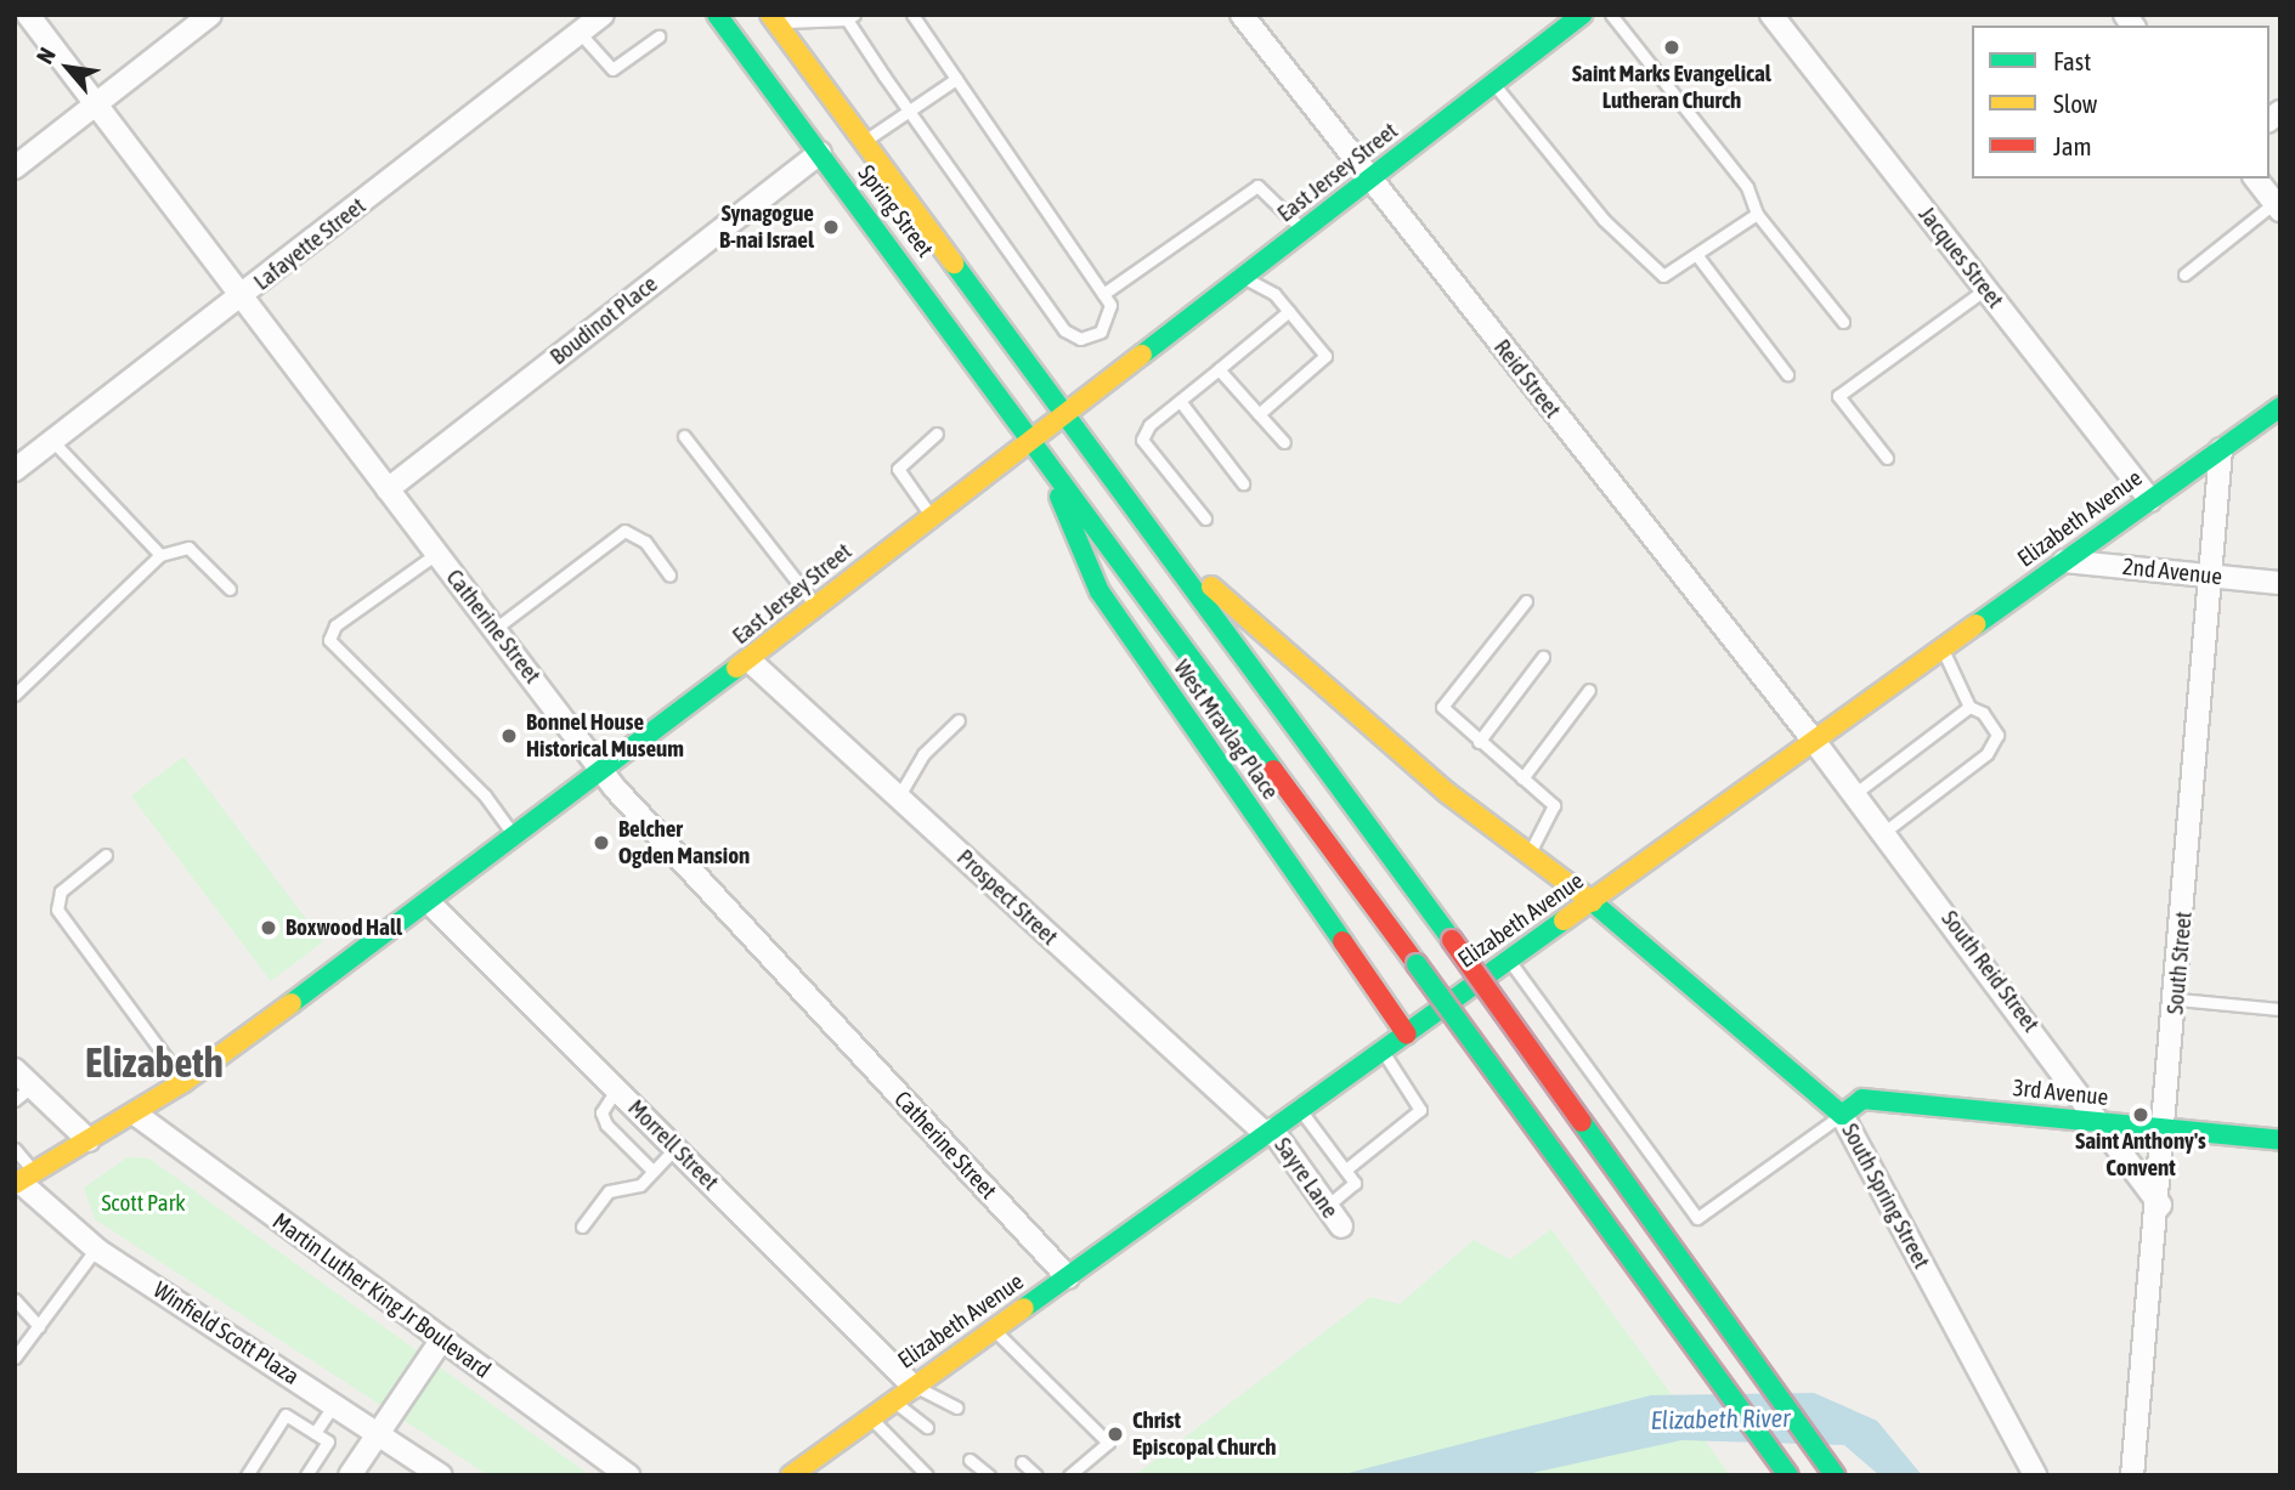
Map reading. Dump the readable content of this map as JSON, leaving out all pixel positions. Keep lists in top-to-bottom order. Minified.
{"streets":{"main road":["East Jersey Street","Spring Street","Elizabeth Avenue","West Mravlag Place","3rd Avenue","South Spring Street"],"street":["Lafayette Street","Jacques Street","Boudinot Place","Reid Street","2nd Avenue","Catherine Street","Prospect Street","South Street","South Reid Street","Morrell Street","Sayre Lane","Martin Luther King Jr Boulevard","Winfield Scott Plaza"]},"crossings":[["East Jersey Street","Spring Street"],["East Jersey Street","Reid Street"],["East Jersey Street","Catherine Street"],["East Jersey Street","West Mravlag Place"],["East Jersey Street","Prospect Street"],["East Jersey Street","Morrell Street"],["East Jersey Street","Martin Luther King Jr Boulevard"],["East Jersey Street","Winfield Scott Plaza"],["Spring Street","Boudinot Place"],["Spring Street","West Mravlag Place"],["Spring Street","South Spring Street"],["Lafayette Street","Catherine Street"],["Jacques Street","Elizabeth Avenue"],["Boudinot Place","Catherine Street"],["Reid Street","Elizabeth Avenue"],["Reid Street","South Reid Street"],["Elizabeth Avenue","2nd Avenue"],["Elizabeth Avenue","Catherine Street"],["Elizabeth Avenue","West Mravlag Place"],["Elizabeth Avenue","Prospect Street"],["Elizabeth Avenue","South Street"],["Elizabeth Avenue","South Reid Street"],["Elizabeth Avenue","Morrell Street"],["Elizabeth Avenue","Sayre Lane"],["Elizabeth Avenue","South Spring Street"],["2nd Avenue","South Street"],["Prospect Street","Sayre Lane"],["South Street","South Reid Street"],["South Street","3rd Avenue"],["South Reid Street","3rd Avenue"],["3rd Avenue","South Spring Street"]],"districts":["Elizabeth"],"water":["Elizabeth River"],"parks":["Scott Park"],"places":["Saint Marks Evangelical Lutheran Church","Synagogue B-nai Israel","Bonnel House Historical Museum","Belcher Ogden Mansion","Boxwood Hall","Saint Anthony's Convent","Christ Episcopal Church"],"legend":["Fast","Slow","Jam"],"north":"top left"}
